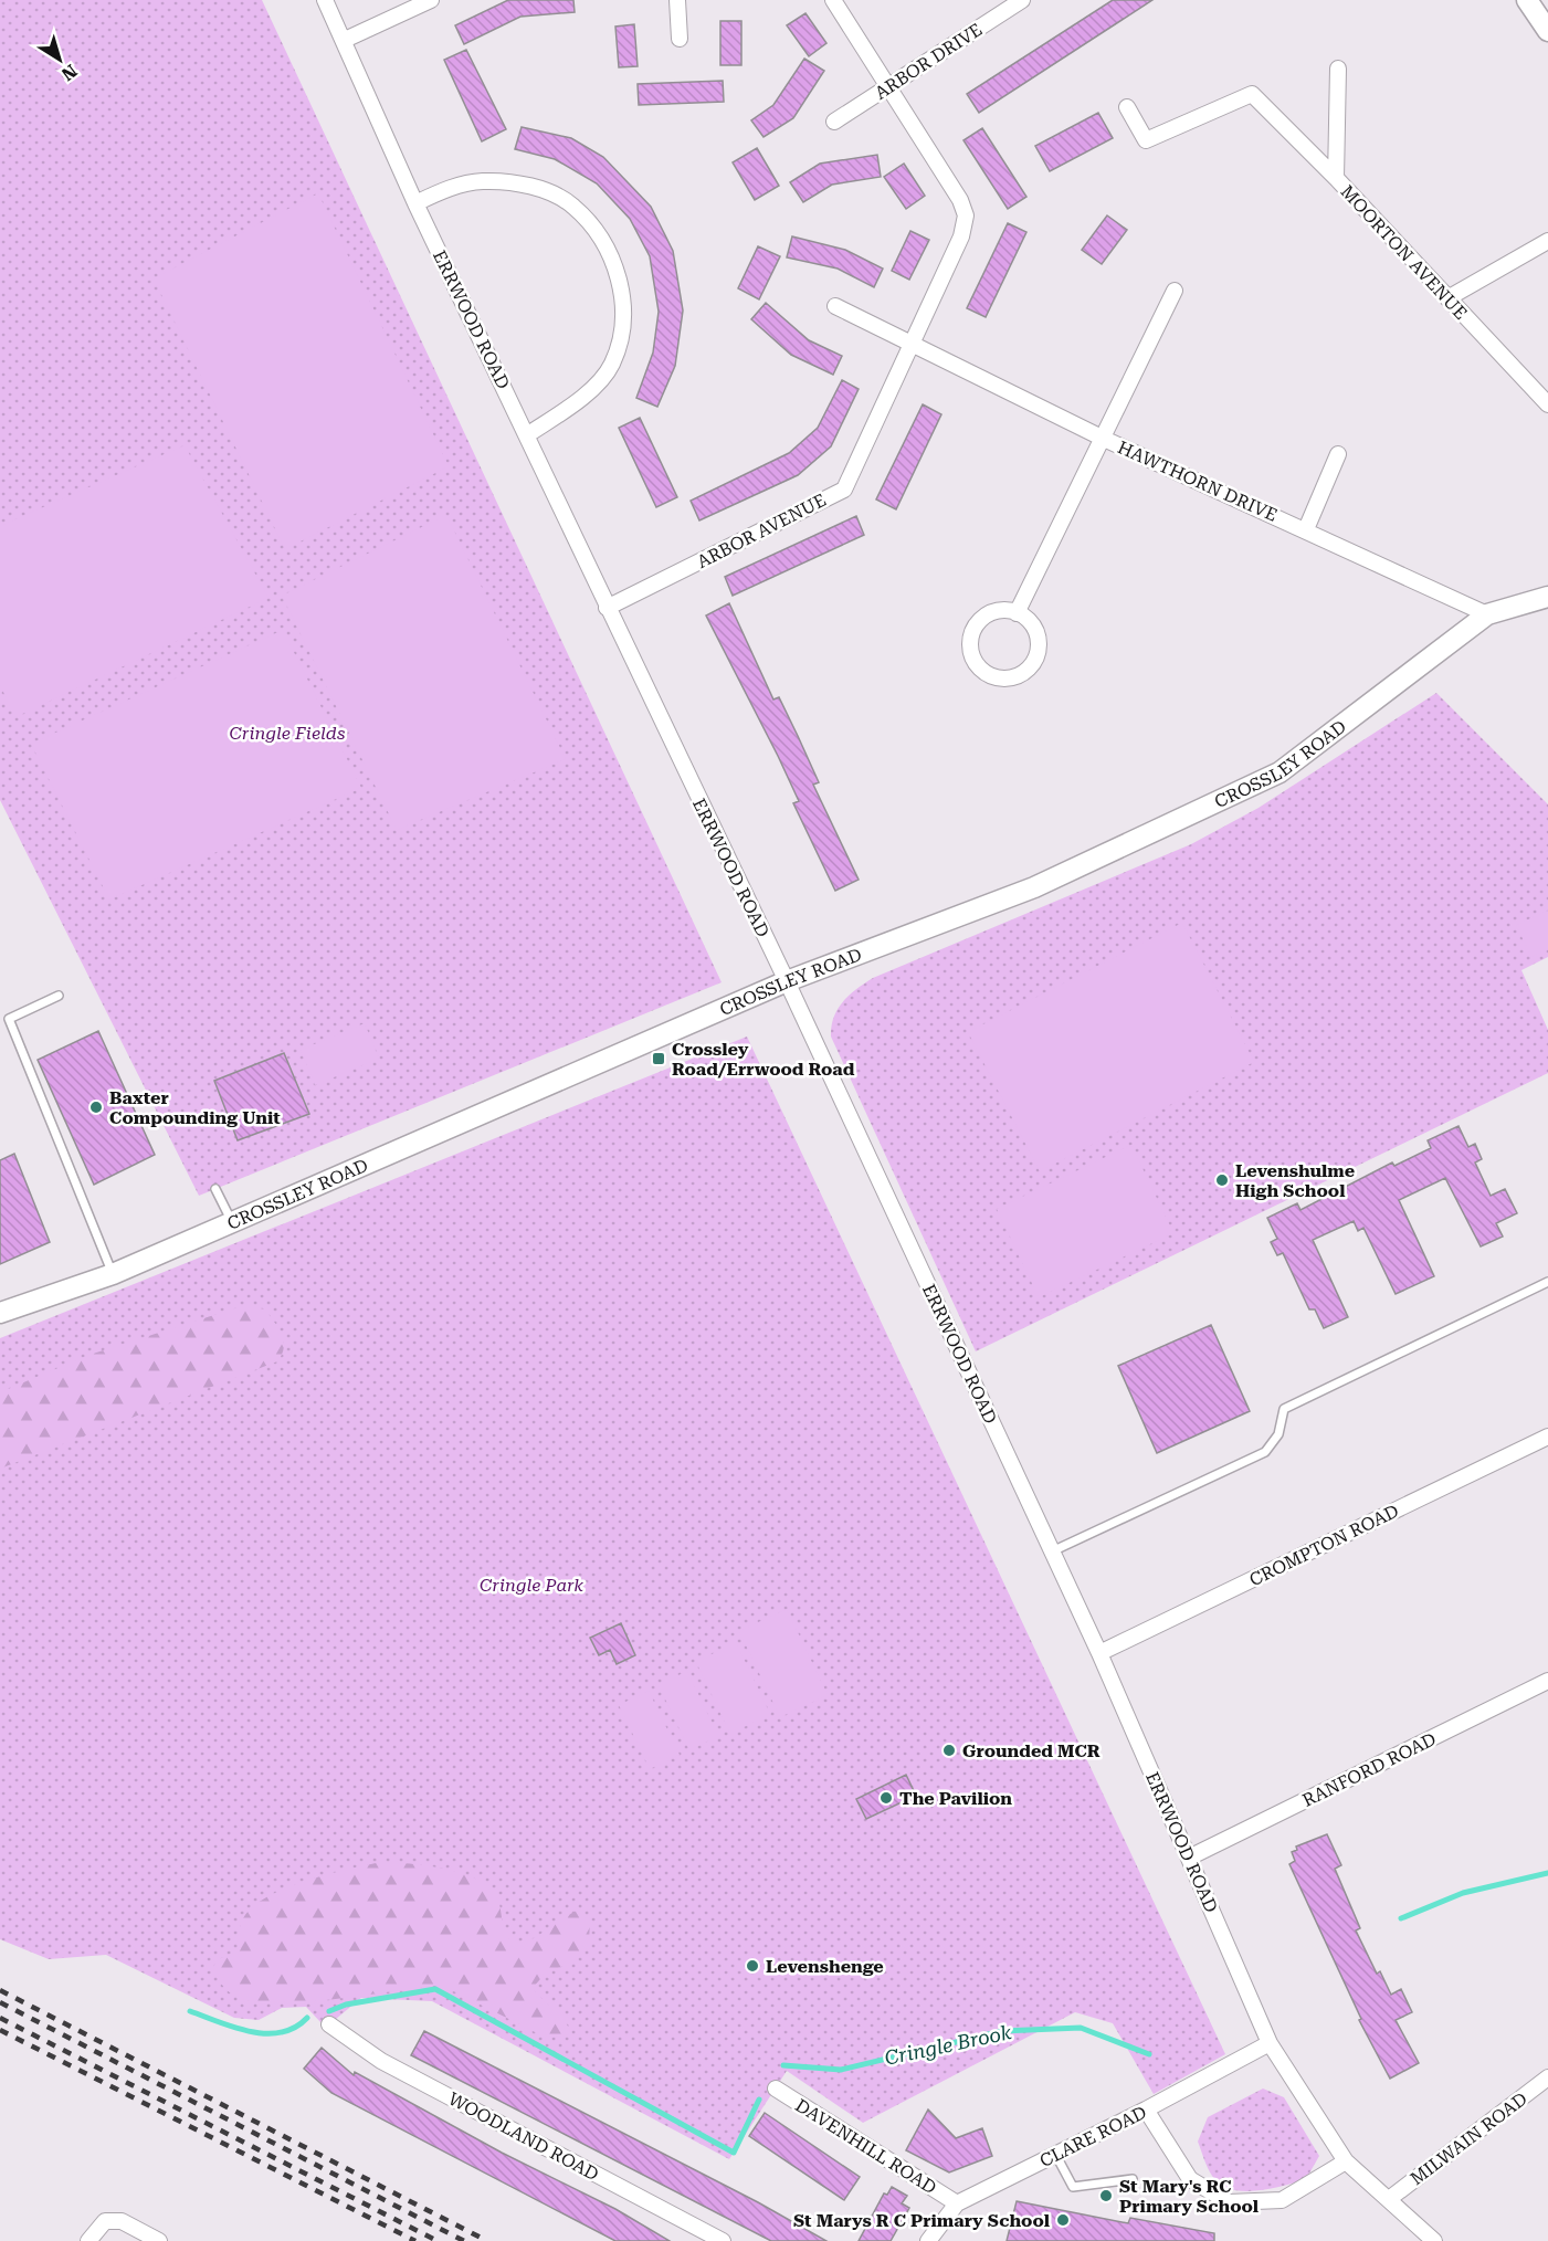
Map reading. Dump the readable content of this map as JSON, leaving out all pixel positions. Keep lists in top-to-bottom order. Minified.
{"streets":{"street":["ARBOR DRIVE","MOORTON AVENUE","ERRWOOD ROAD","HAWTHORN DRIVE","ARBOR AVENUE","CROSSLEY ROAD","CROMPTON ROAD","RANFORD ROAD","WOODLAND ROAD","CLARE ROAD","MILWAIN ROAD","DAVENHILL ROAD"]},"crossings":[["ARBOR DRIVE","ARBOR AVENUE"],["ERRWOOD ROAD","ARBOR AVENUE"],["ERRWOOD ROAD","CROSSLEY ROAD"],["ERRWOOD ROAD","CROMPTON ROAD"],["ERRWOOD ROAD","RANFORD ROAD"],["ERRWOOD ROAD","CLARE ROAD"],["ERRWOOD ROAD","MILWAIN ROAD"],["HAWTHORN DRIVE","ARBOR AVENUE"],["HAWTHORN DRIVE","CROSSLEY ROAD"],["CLARE ROAD","DAVENHILL ROAD"]],"water":["Cringle Brook"],"parks":["Cringle Fields","Cringle Park"],"places":{"transit":["Crossley Road/Errwood Road"],"other":["Baxter Compounding Unit","Levenshulme High School","Grounded MCR","The Pavilion","Levenshenge","St Mary's RC Primary School","St Marys R C Primary School"]},"north":"bottom right"}
